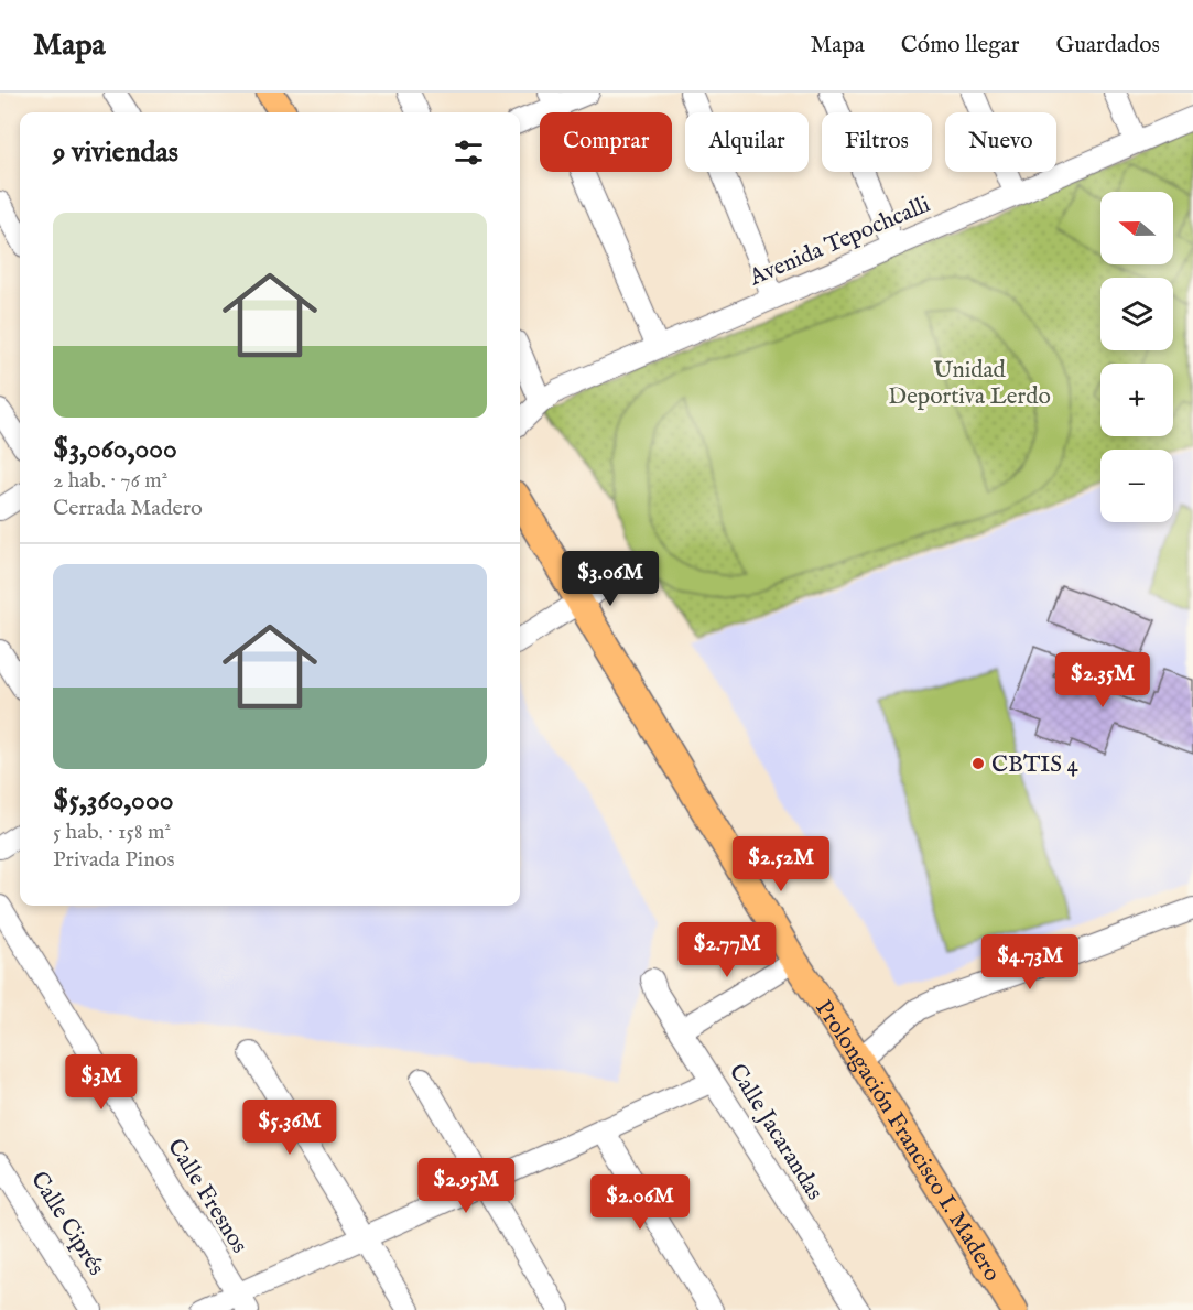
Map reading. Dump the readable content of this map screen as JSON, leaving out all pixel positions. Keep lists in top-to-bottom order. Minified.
{"streets":{"main road":["Prolongación Francisco I. Madero"],"street":["Avenida Tepochcalli","Calle Jacarandas","Calle Fresnos","Calle Ciprés"]},"parks":["Unidad Deportiva Lerdo"],"places":["CBTIS 4"],"north":"left","page":{"header":"Mapa","nav":["Mapa","Cómo llegar","Guardados"],"chip":["Comprar","Alquilar","Filtros","Nuevo"],"heading":"9 viviendas","map_buttons":["+","−"],"list":[{"name":"$3,060,000","note":"2 hab. · 76 m² · Cerrada Madero"},{"name":"$5,360,000","note":"5 hab. · 158 m² · Privada Pinos"}],"price":["$3.06M","$2.35M","$2.52M","$2.77M","$4.73M","$3M","$5.36M","$2.95M","$2.06M"]}}
